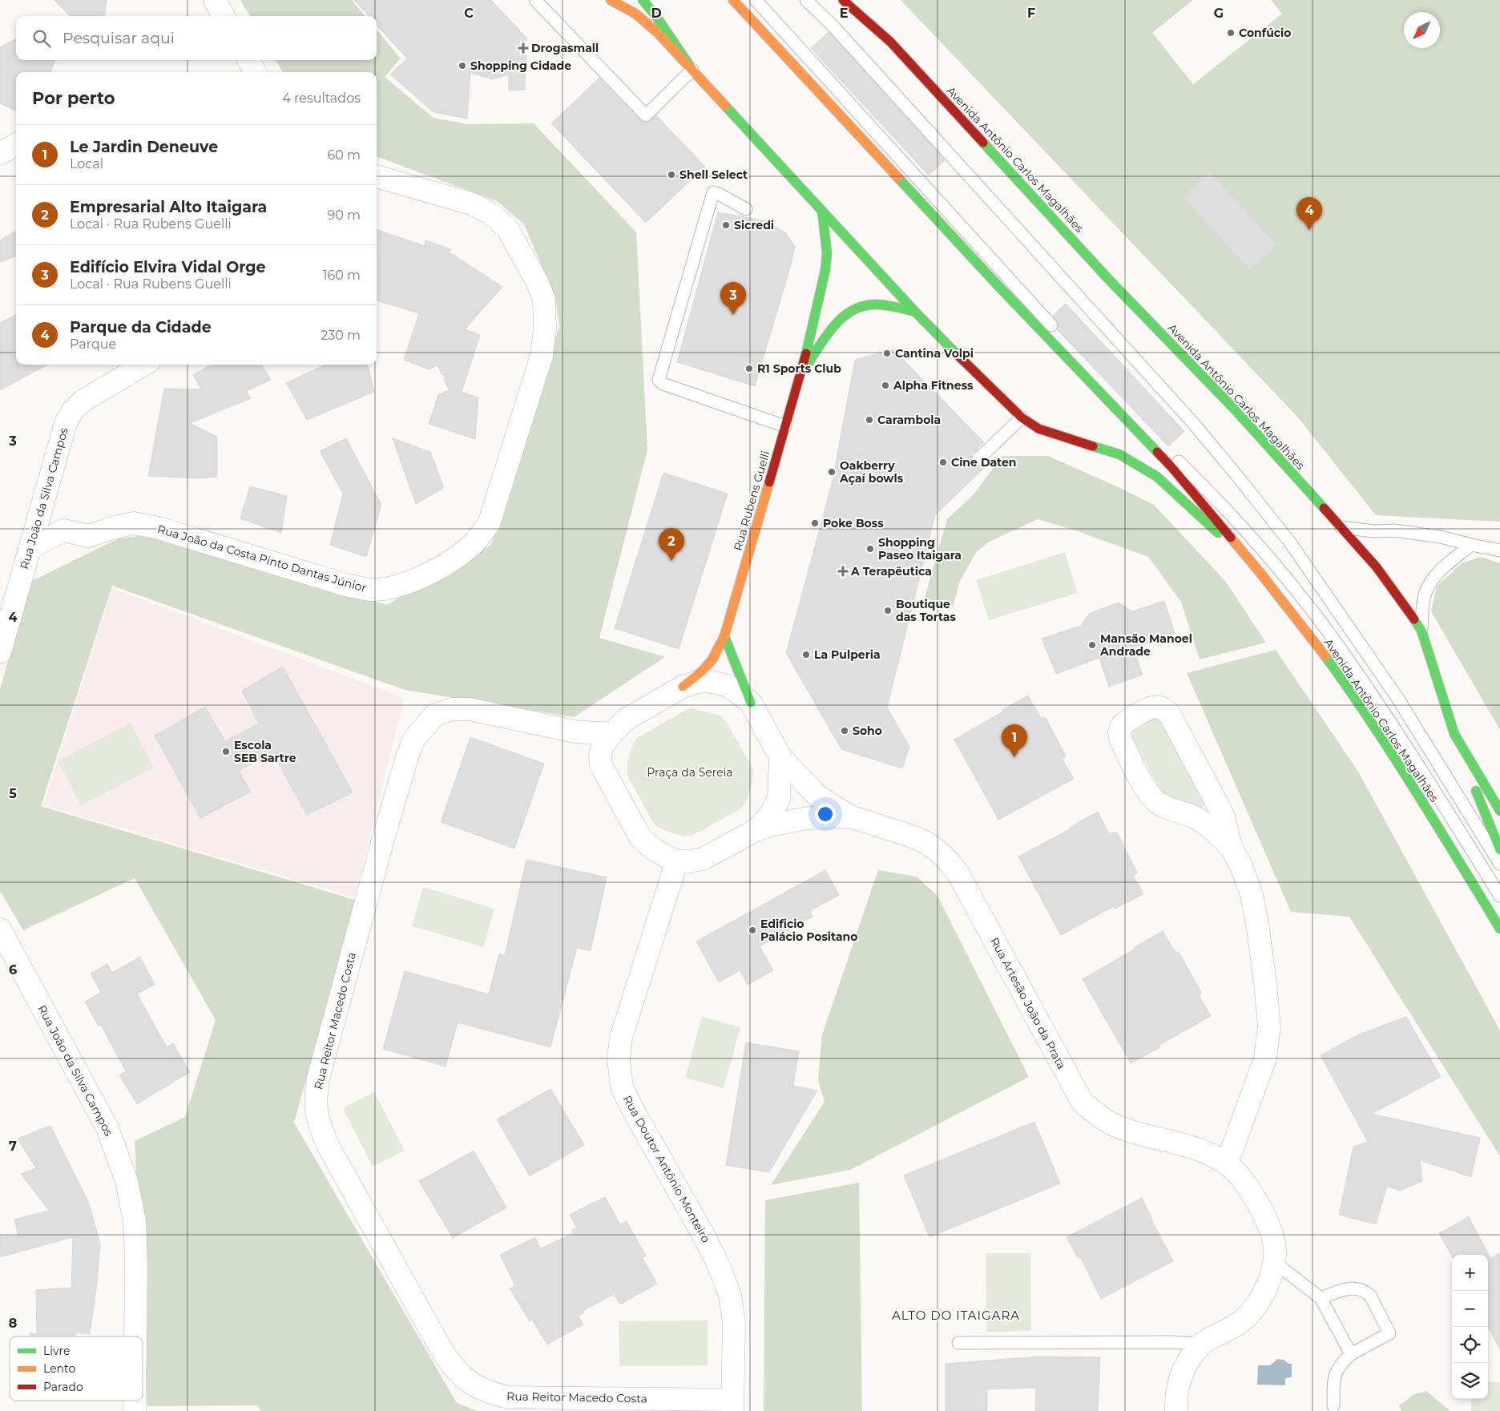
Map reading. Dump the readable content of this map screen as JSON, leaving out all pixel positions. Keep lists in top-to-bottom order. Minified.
{"streets":{"main road":["Avenida Antônio Carlos Magalhães","Rua Rubens Guelli"],"street":["Rua João da Silva Campos","Rua João da Costa Pinto Dantas Júnior","Rua Artesão João da Prata","Rua Reitor Macedo Costa","Rua Doutor Antônio Monteiro"]},"crossings":[["Avenida Antônio Carlos Magalhães","Rua Rubens Guelli"],["Rua Reitor Macedo Costa","Rua Doutor Antônio Monteiro"]],"districts":["ALTO DO ITAIGARA"],"parks":["Praça da Sereia"],"places":{"other":["Confúcio","Shopping Cidade","Shell Select","Sicredi","Cantina Volpi","R1 Sports Club","Alpha Fitness","Carambola","Cine Daten","Oakberry Açaí bowls","Poke Boss","Shopping Paseo Itaigara","Boutique das Tortas","Mansão Manoel Andrade","La Pulperia","Soho","Escola SEB Sartre","Edificio Palácio Positano"],"health":["Drogasmall","A Terapêutica"]},"legend":["Livre","Lento","Parado"],"north":"bottom left","page":{"search":"Pesquisar aqui","heading":["Por perto","4 resultados"],"list":[{"mark":"1","name":"Le Jardin Deneuve","note":"Local","value":"60 m"},{"mark":"2","name":"Empresarial Alto Itaigara","note":"Local · Rua Rubens Guelli","value":"90 m"},{"mark":"3","name":"Edifício Elvira Vidal Orge","note":"Local · Rua Rubens Guelli","value":"160 m"},{"mark":"4","name":"Parque da Cidade","note":"Parque","value":"230 m"}],"pins":["4","3","2","1"],"map_buttons":["+","−"]},"grid":{"columns":["C","D","E","F","G"],"rows":["3","4","5","6","7","8"]}}
